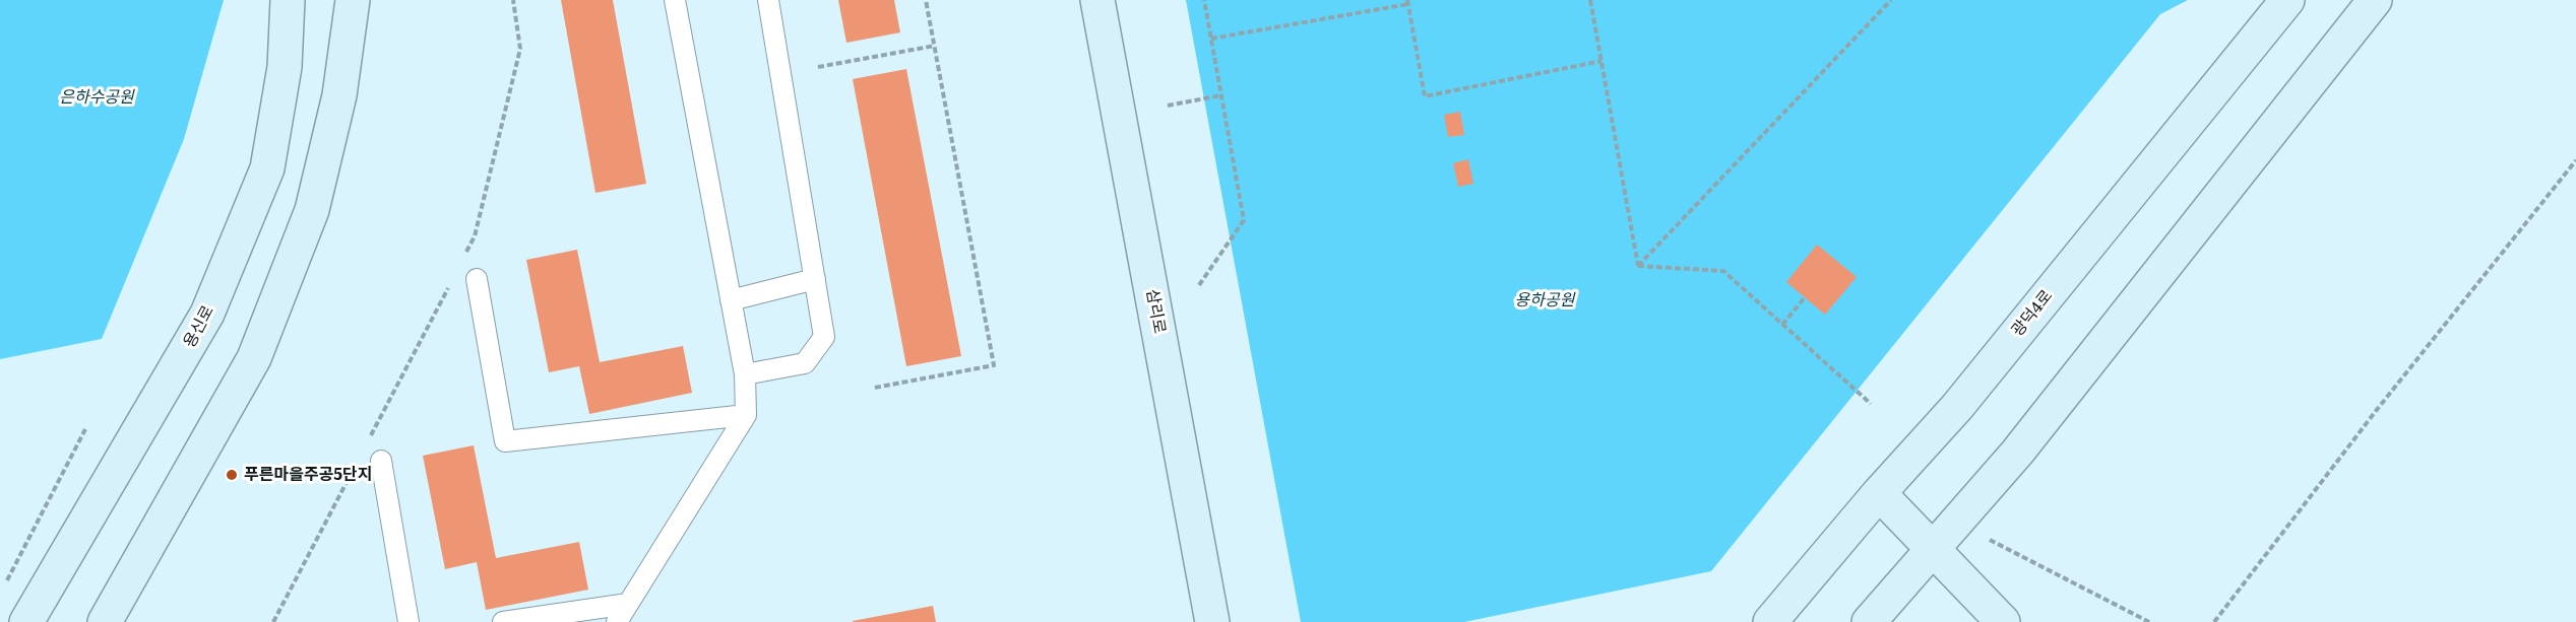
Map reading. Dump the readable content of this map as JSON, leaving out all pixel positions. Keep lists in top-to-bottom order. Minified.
{"streets":{"main road":["삼리로","광덕4로","용신로"]},"parks":["은하수공원","용하공원"],"places":["푸른마을주공5단지"]}
